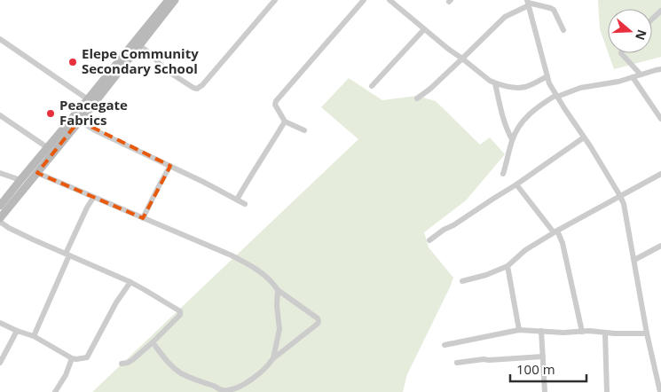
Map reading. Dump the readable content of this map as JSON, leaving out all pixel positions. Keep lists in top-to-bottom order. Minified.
{"places":["Elepe Community Secondary School","Peacegate Fabrics"],"scale_bar":"100 m","north":"right"}
